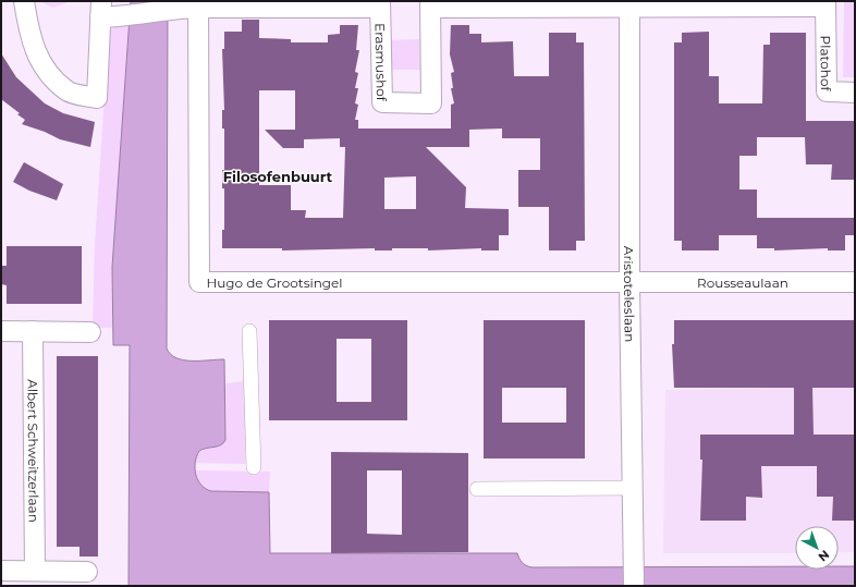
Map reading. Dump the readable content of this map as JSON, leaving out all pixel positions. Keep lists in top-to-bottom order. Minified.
{"streets":{"street":["Erasmushof","Platohof","Hugo de Grootsingel","Rousseaulaan","Aristoteleslaan","Albert Schweitzerlaan"]},"crossings":[["Erasmushof","Platohof"],["Erasmushof","Hugo de Grootsingel"],["Erasmushof","Aristoteleslaan"],["Platohof","Aristoteleslaan"],["Hugo de Grootsingel","Rousseaulaan"],["Hugo de Grootsingel","Aristoteleslaan"],["Rousseaulaan","Aristoteleslaan"]],"districts":["Filosofenbuurt"],"north":"bottom right"}
